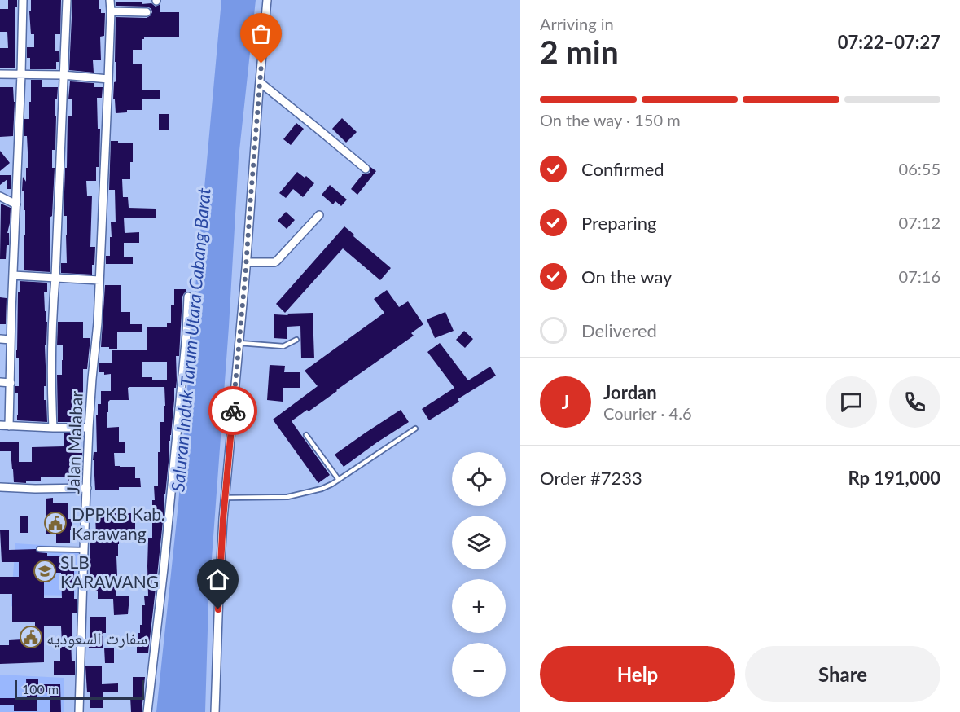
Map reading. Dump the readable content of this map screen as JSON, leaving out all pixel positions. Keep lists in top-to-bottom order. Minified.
{"streets":{"street":["Jalan Malabar"]},"water":["Saluran Induk Tarum Utara Cabang Barat"],"places":{"public building":["DPPKB Kab. Karawang","سفارت السعوديه"],"school or university":["SLB KARAWANG"]},"scale_bar":"100 m","page":{"heading":["2 min","Arriving in","07:22–07:27"],"panel":["Jordan","Courier · 4.6","Order #7233","Rp 191,000"],"bar":"On the way · 150 m","list":[["Confirmed","06:55"],["Preparing","07:12"],["On the way","07:16"],"Delivered"],"round":"J","map_buttons":["+","−"],"buttons":["Help","Share"],"scale":"100 m"}}
